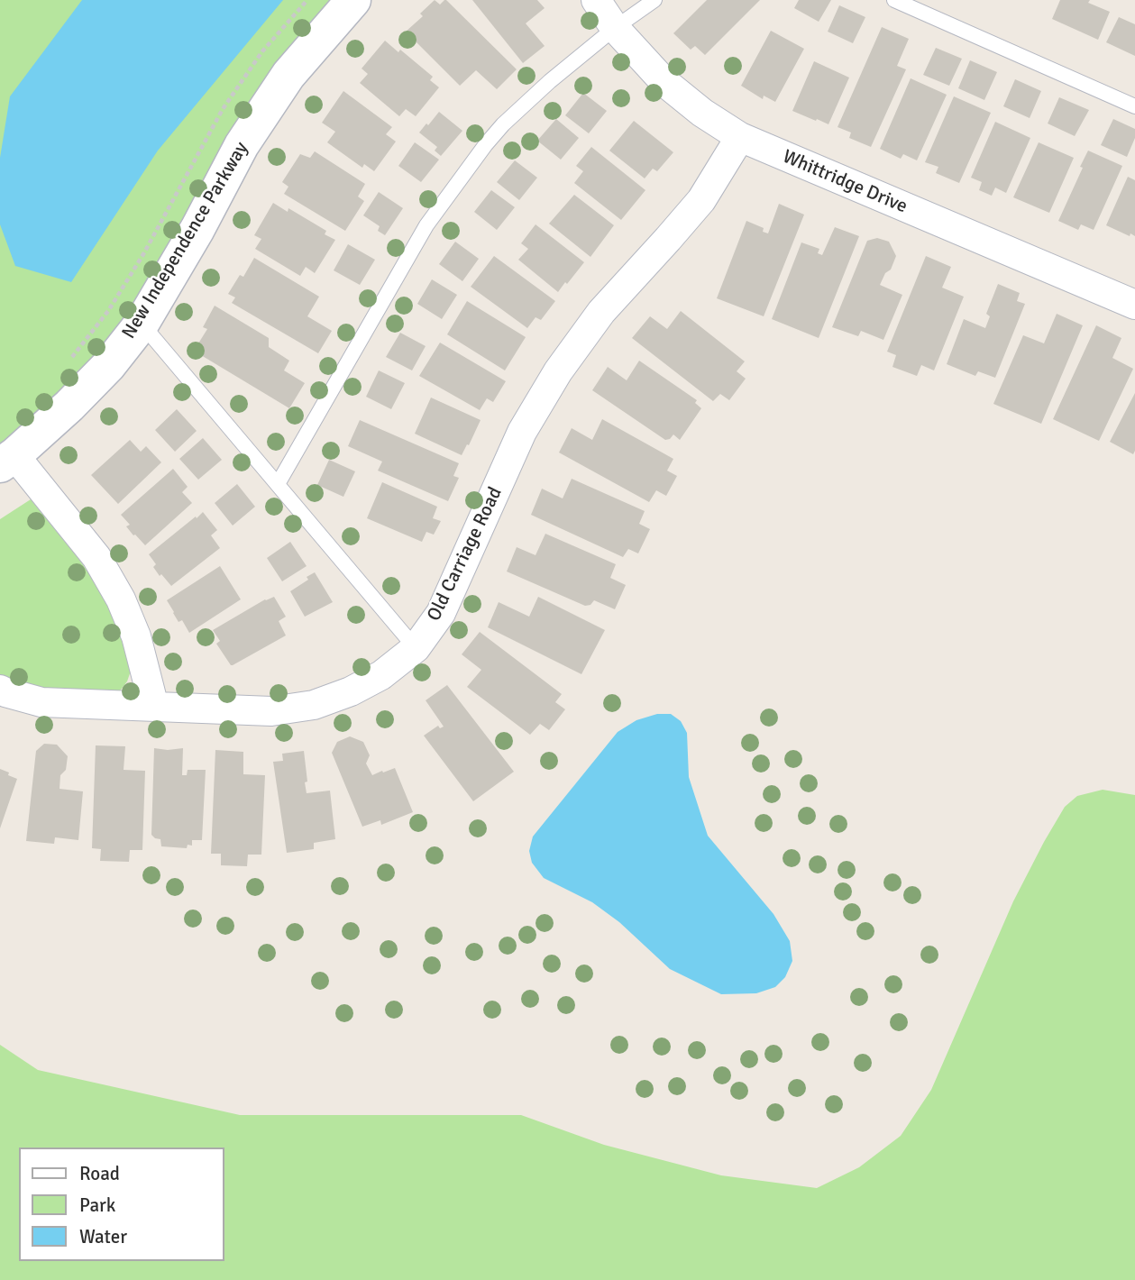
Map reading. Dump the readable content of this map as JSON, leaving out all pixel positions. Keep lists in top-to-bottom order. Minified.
{"streets":{"street":["Whittridge Drive","New Independence Parkway","Old Carriage Road"]},"crossings":[["Whittridge Drive","Old Carriage Road"]],"legend":["Road","Park","Water"]}
